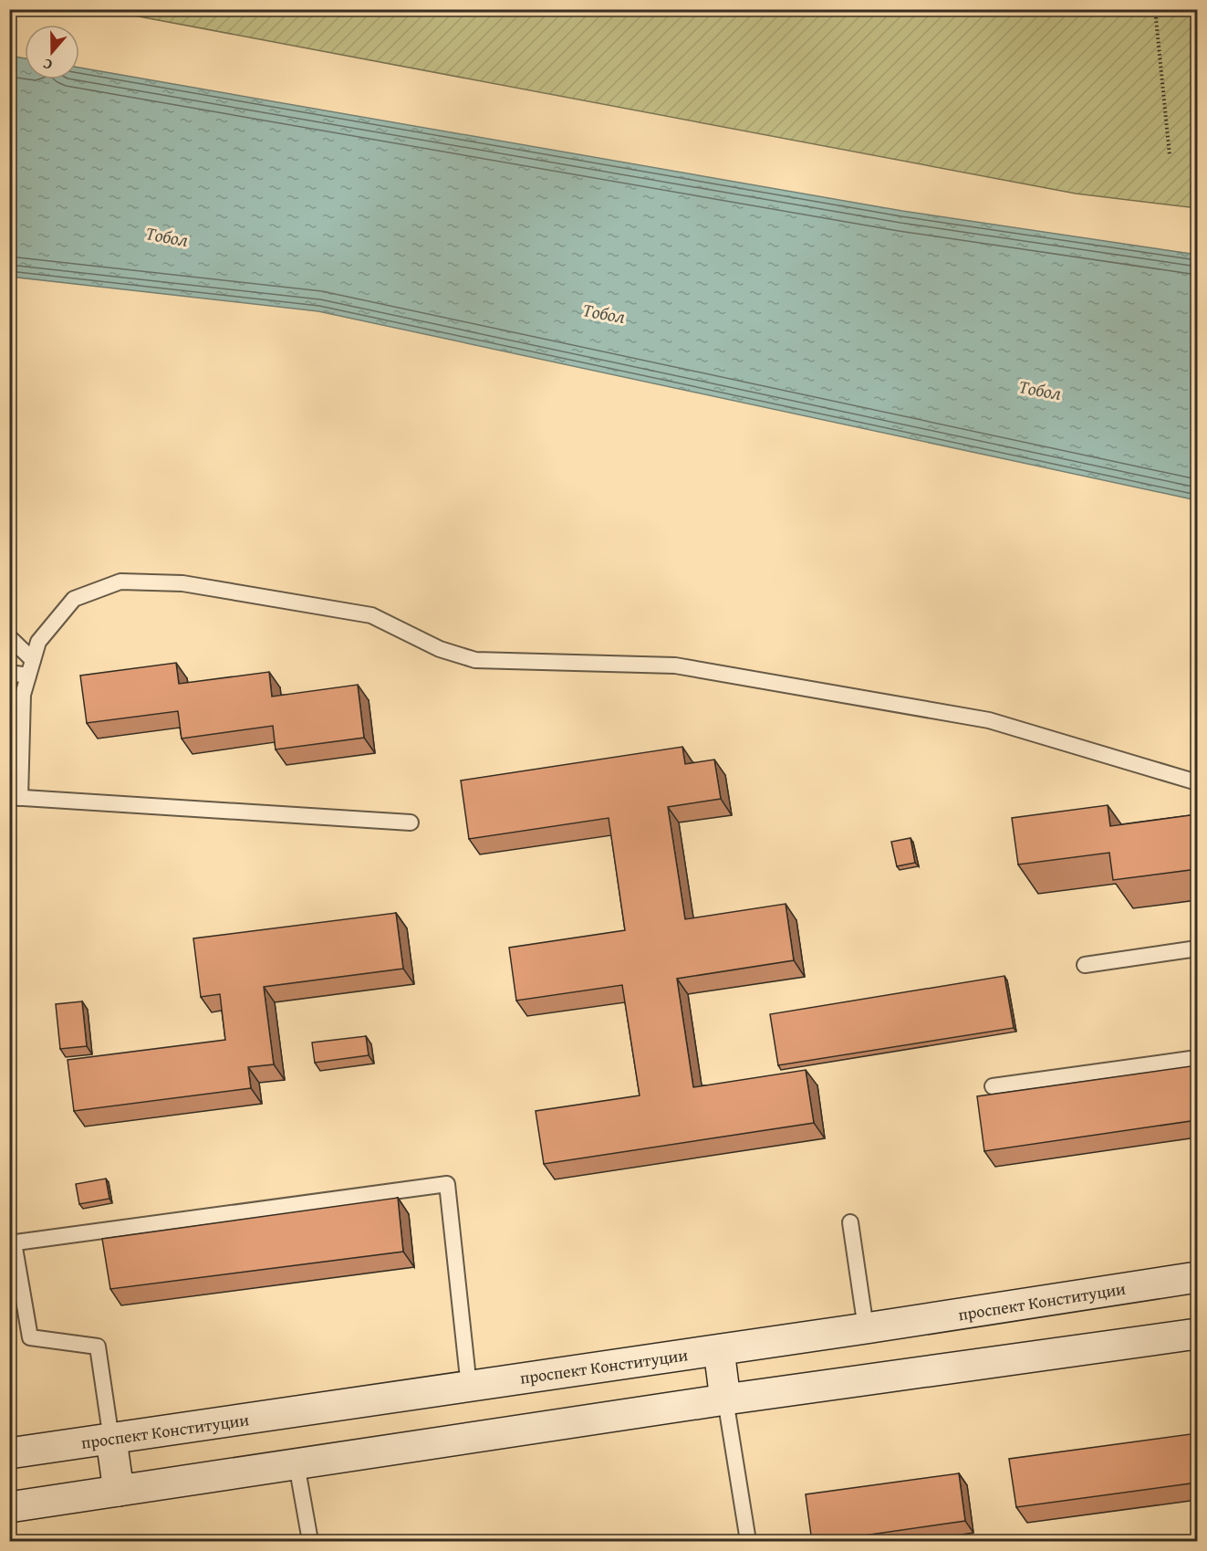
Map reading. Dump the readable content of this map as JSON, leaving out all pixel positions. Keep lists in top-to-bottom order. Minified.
{"streets":{"main road":["проспект Конституции"]},"water":["Тобол"],"north":"bottom"}
